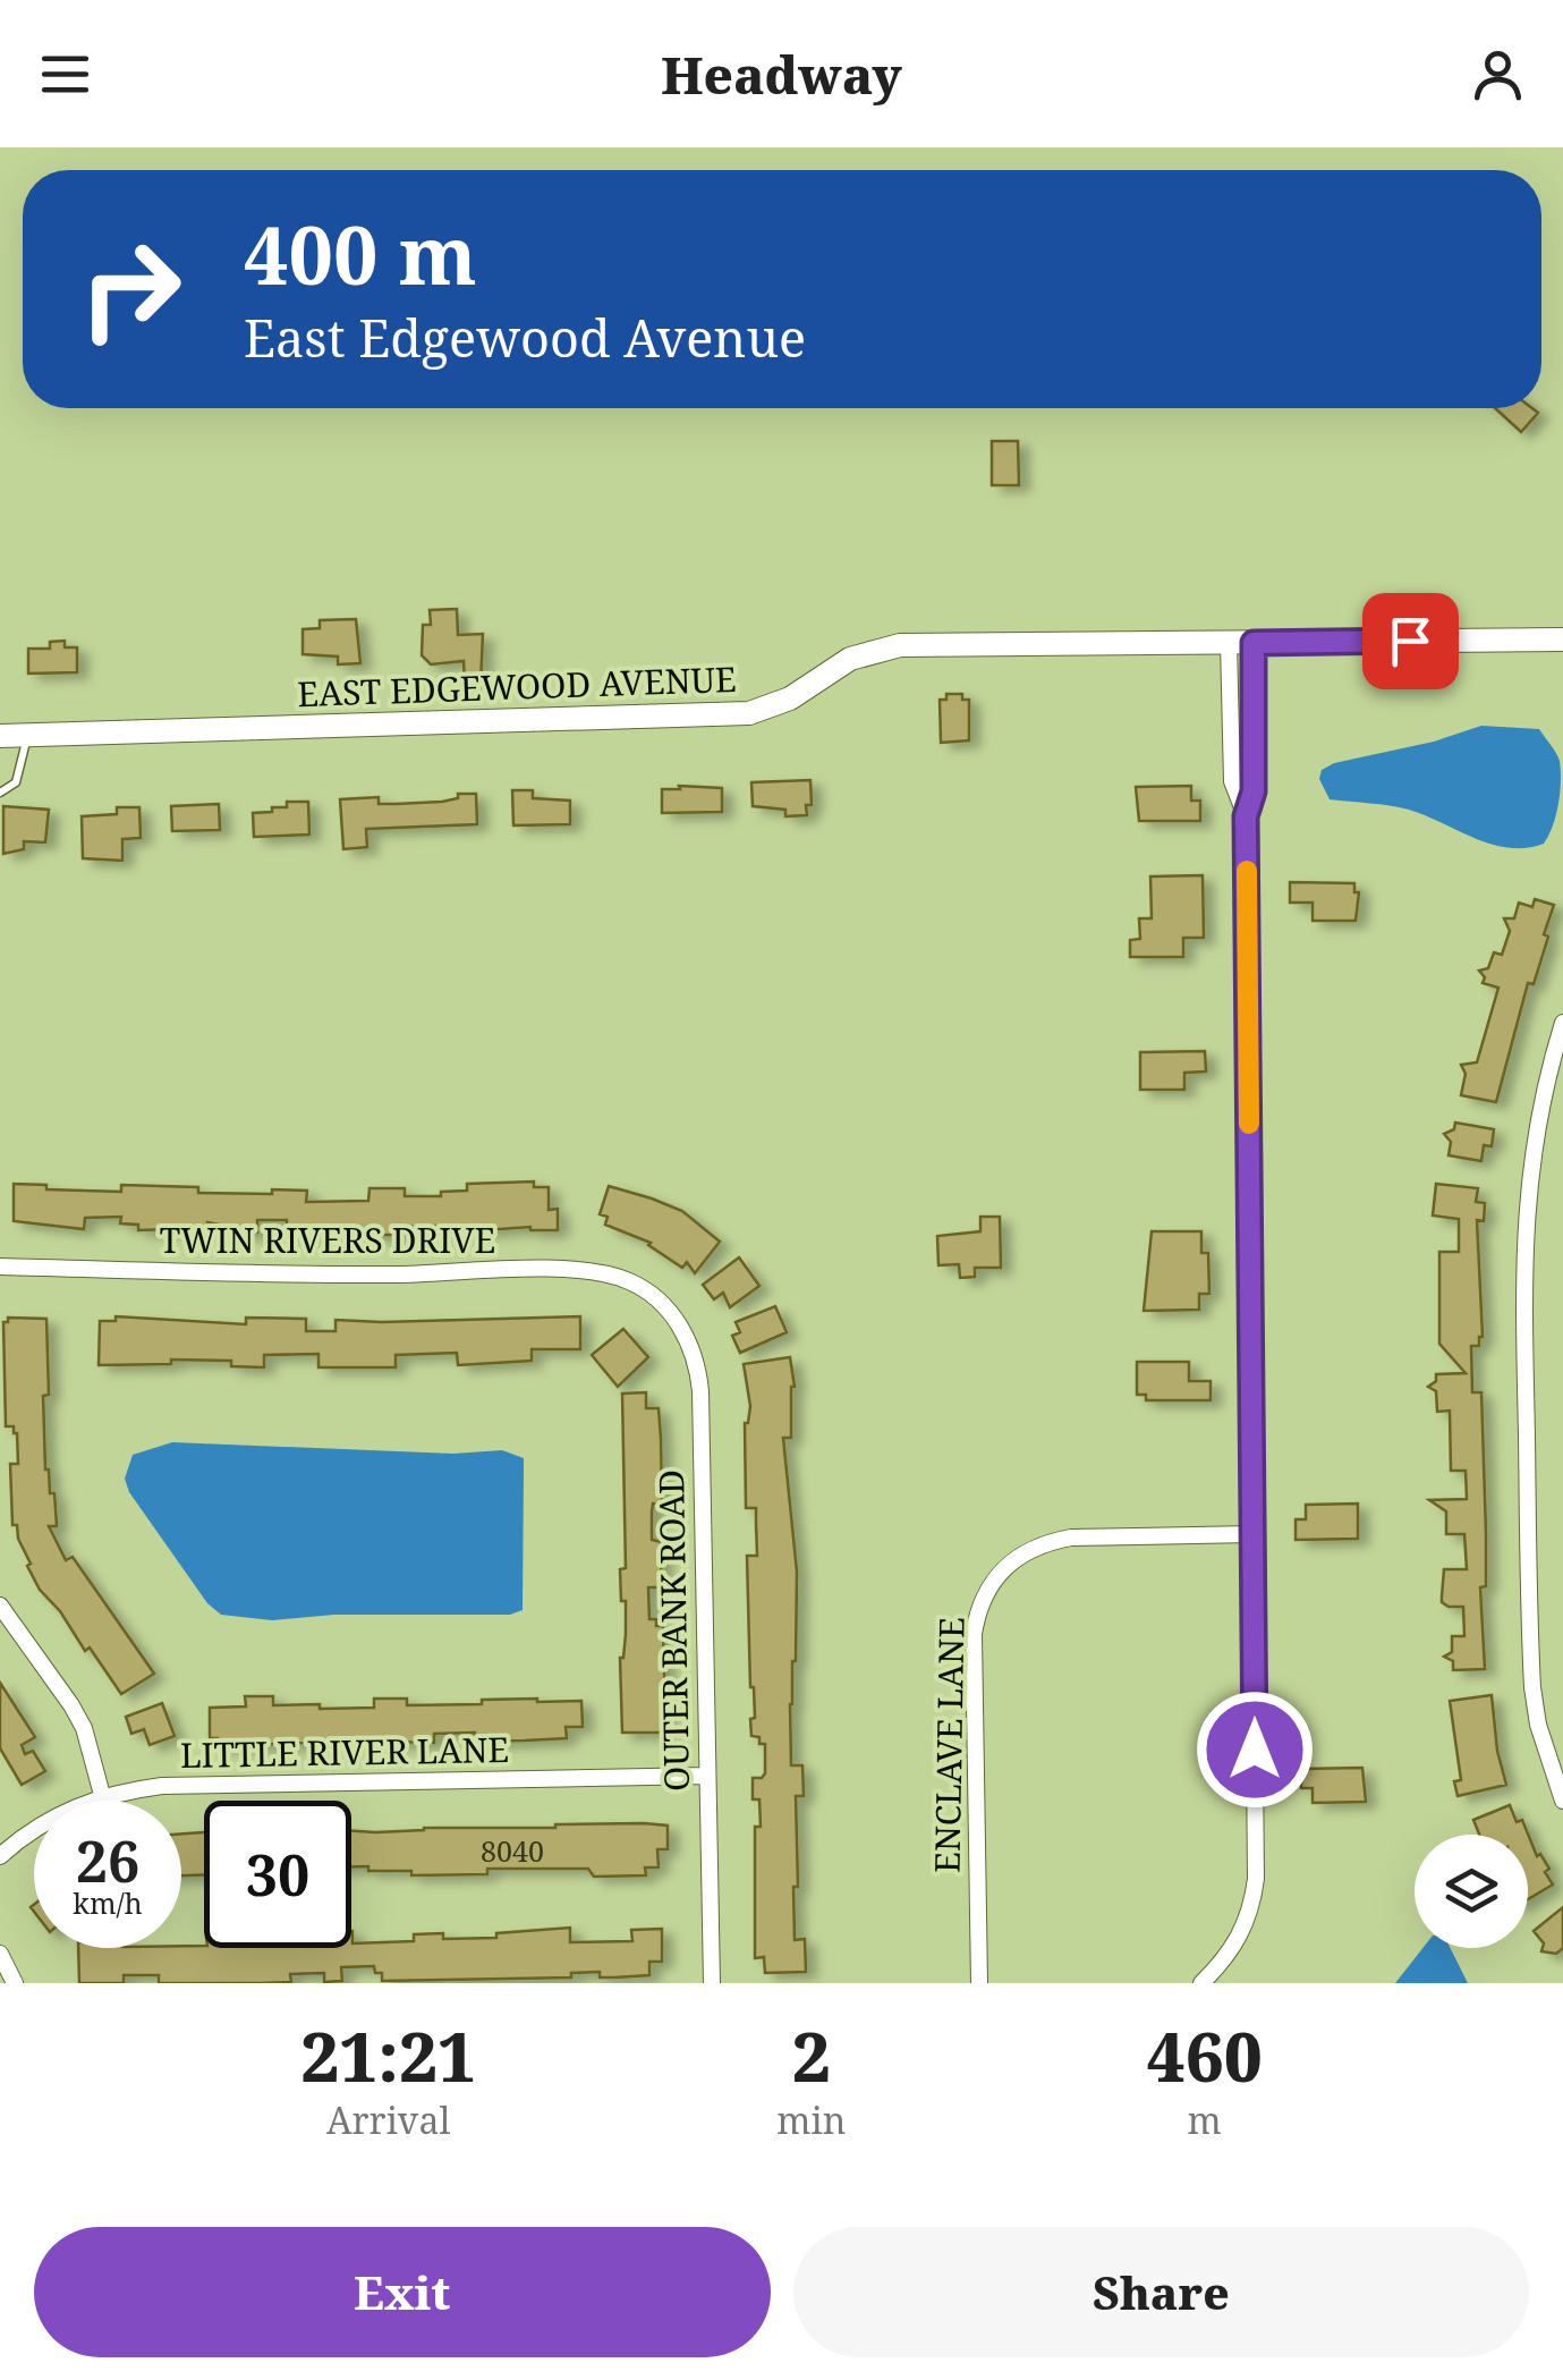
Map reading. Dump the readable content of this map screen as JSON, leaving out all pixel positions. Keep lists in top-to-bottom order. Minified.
{"streets":{"main road":["EAST EDGEWOOD AVENUE"],"street":["TWIN RIVERS DRIVE","OUTER BANK ROAD","ENCLAVE LANE","LITTLE RIVER LANE"]},"crossings":[["TWIN RIVERS DRIVE","OUTER BANK ROAD"],["OUTER BANK ROAD","LITTLE RIVER LANE"]],"house_numbers":["8040"],"page":{"header":"Headway","turn":["400 m","East Edgewood Avenue"],"speed":"26 km/h","limit":"30","eta":["21:21","Arrival","2","min","460","m"],"buttons":["Exit","Share"]}}
